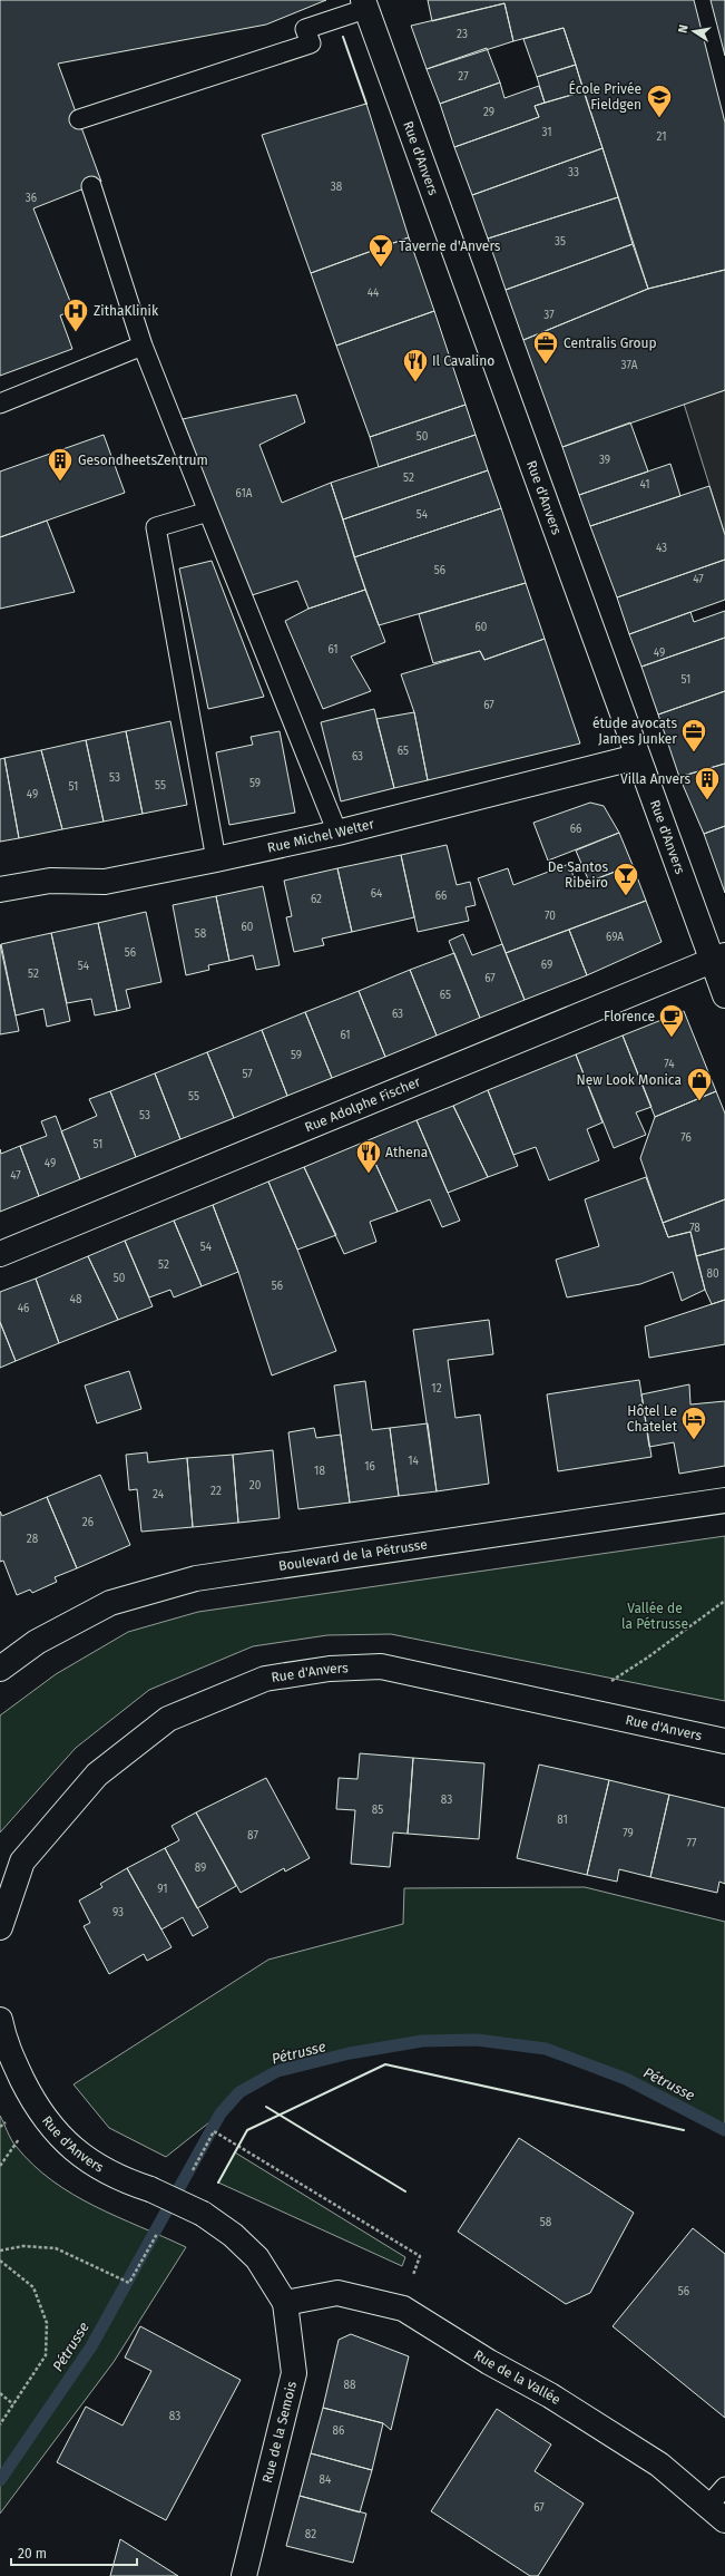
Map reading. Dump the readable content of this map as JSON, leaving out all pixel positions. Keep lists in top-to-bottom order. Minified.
{"streets":{"street":["Rue d'Anvers","Rue Michel Welter","Rue Adolphe Fischer","Boulevard de la Pétrusse","Rue de la Vallée","Rue de la Semois"]},"crossings":[["Rue d'Anvers","Rue Michel Welter"],["Rue d'Anvers","Rue Adolphe Fischer"],["Rue d'Anvers","Rue de la Semois"],["Rue de la Vallée","Rue de la Semois"]],"water":["Pétrusse"],"parks":["Vallée de la Pétrusse"],"places":{"school or university":["École Privée Fieldgen"],"bar":["Taverne d'Anvers","De Santos Ribeiro"],"hospital":["ZithaKlinik"],"office":["Centralis Group","étude avocats James Junker"],"restaurant":["Il Cavalino","Athena"],"building":["GesondheetsZentrum","Villa Anvers"],"cafe":["Florence"],"shop":["New Look Monica"],"hotel":["Hôtel Le Chatelet"]},"house_numbers":["23","27","29","31","21","33","38","36","35","44","37","37A","50","39","52","41","61A","54","43","56","47","60","61","49","51","67","65","63","53","59","55","51","49","66","64","66","62","70","60","58","69A","56","69","54","52","67","65","63","61","59","74","57","55","53","76","51","49","47","78","54","52","80","50","56","48","46","12","14","16","18","20","22","24","26","28","83","85","81","79","87","77","89","91","93","58","56","88","83","86","84","67","82"],"scale_bar":"20 m","north":"left"}
